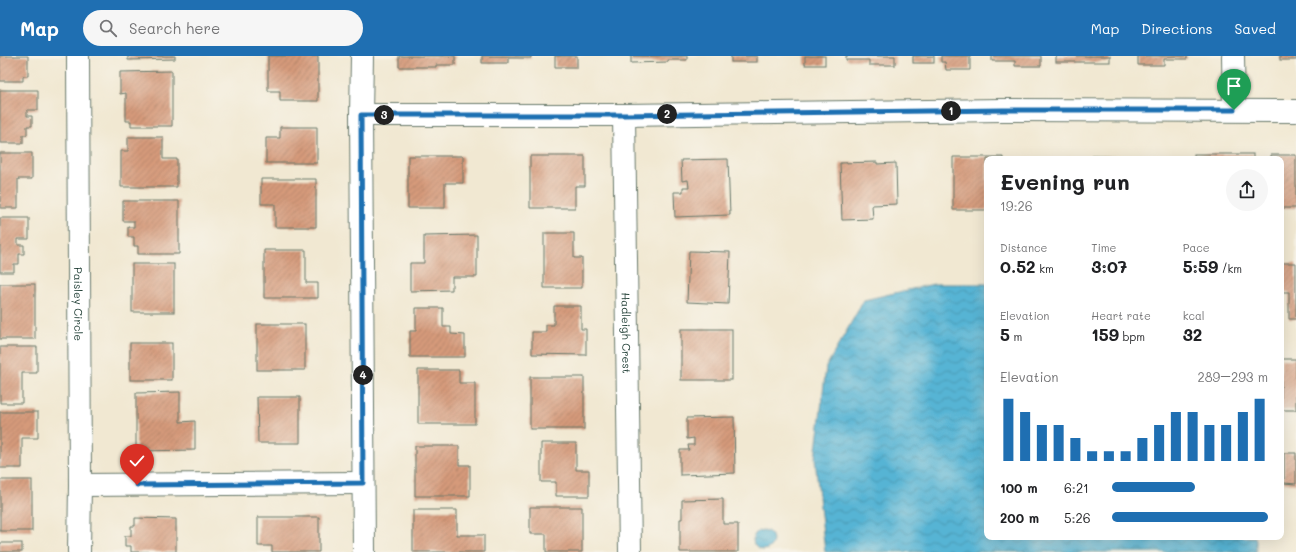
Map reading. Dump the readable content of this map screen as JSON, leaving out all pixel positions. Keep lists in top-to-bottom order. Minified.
{"streets":{"street":["Paisley Circle","Hadleigh Crest"]},"page":{"header":"Map","search":"Search here","nav":["Map","Directions","Saved"],"pins":["1","2","3","4"],"heading":["Evening run","19:26"],"stats":[["Distance","0.52 km"],["Time","3:07"],["Pace","5:59 /km"],["Elevation","5 m"],["Heart rate","159 bpm"],["kcal","32"]],"chart":["Elevation","289–293 m"],"list":[{"name":"100 m","note":"6:21"},{"name":"200 m","note":"5:26"}]}}
